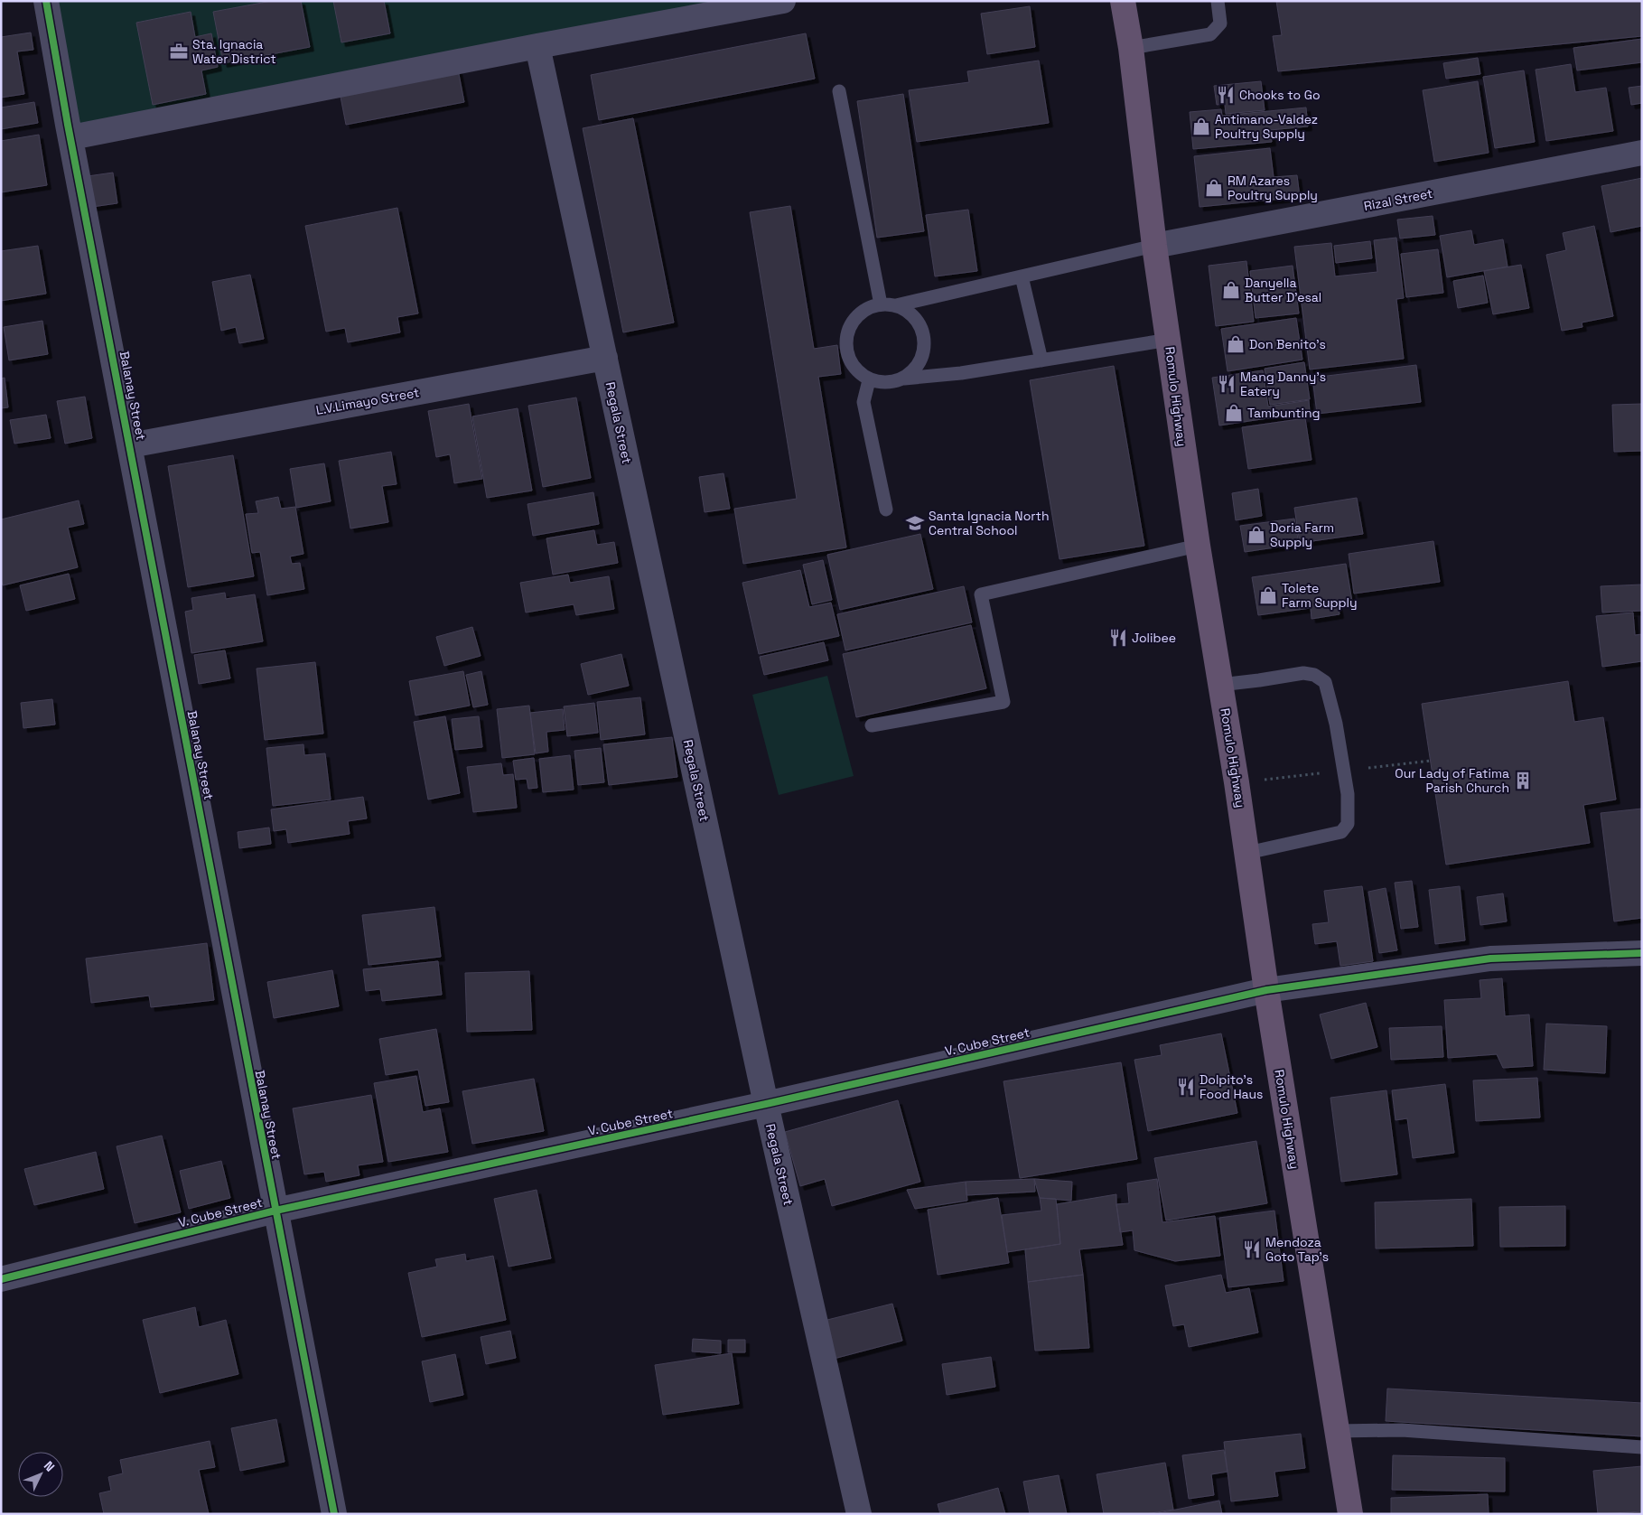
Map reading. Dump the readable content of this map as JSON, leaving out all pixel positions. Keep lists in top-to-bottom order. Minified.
{"streets":{"highway":["Romulo Highway"],"street":["Rizal Street","Balanay Street","L.V.Limayo Street","Regala Street","V. Cube Street"]},"crossings":[["Rizal Street","Romulo Highway"],["Balanay Street","L.V.Limayo Street"],["Balanay Street","V. Cube Street"],["Romulo Highway","V. Cube Street"],["L.V.Limayo Street","Regala Street"],["Regala Street","V. Cube Street"]],"places":{"office":["Sta. Ignacia Water District"],"restaurant":["Chooks to Go","Mang Danny's Eatery","Jolibee","Dolpito's Food Haus","Mendoza Goto Tap's"],"shop":["Antimano-Valdez Poultry Supply","RM Azares Poultry Supply","Danyella Butter D'esal","Don Benito's","Tambunting","Doria Farm Supply","Tolete Farm Supply"],"school or university":["Santa Ignacia North Central School"],"building":["Our Lady of Fatima Parish Church"]},"north":"top right"}
